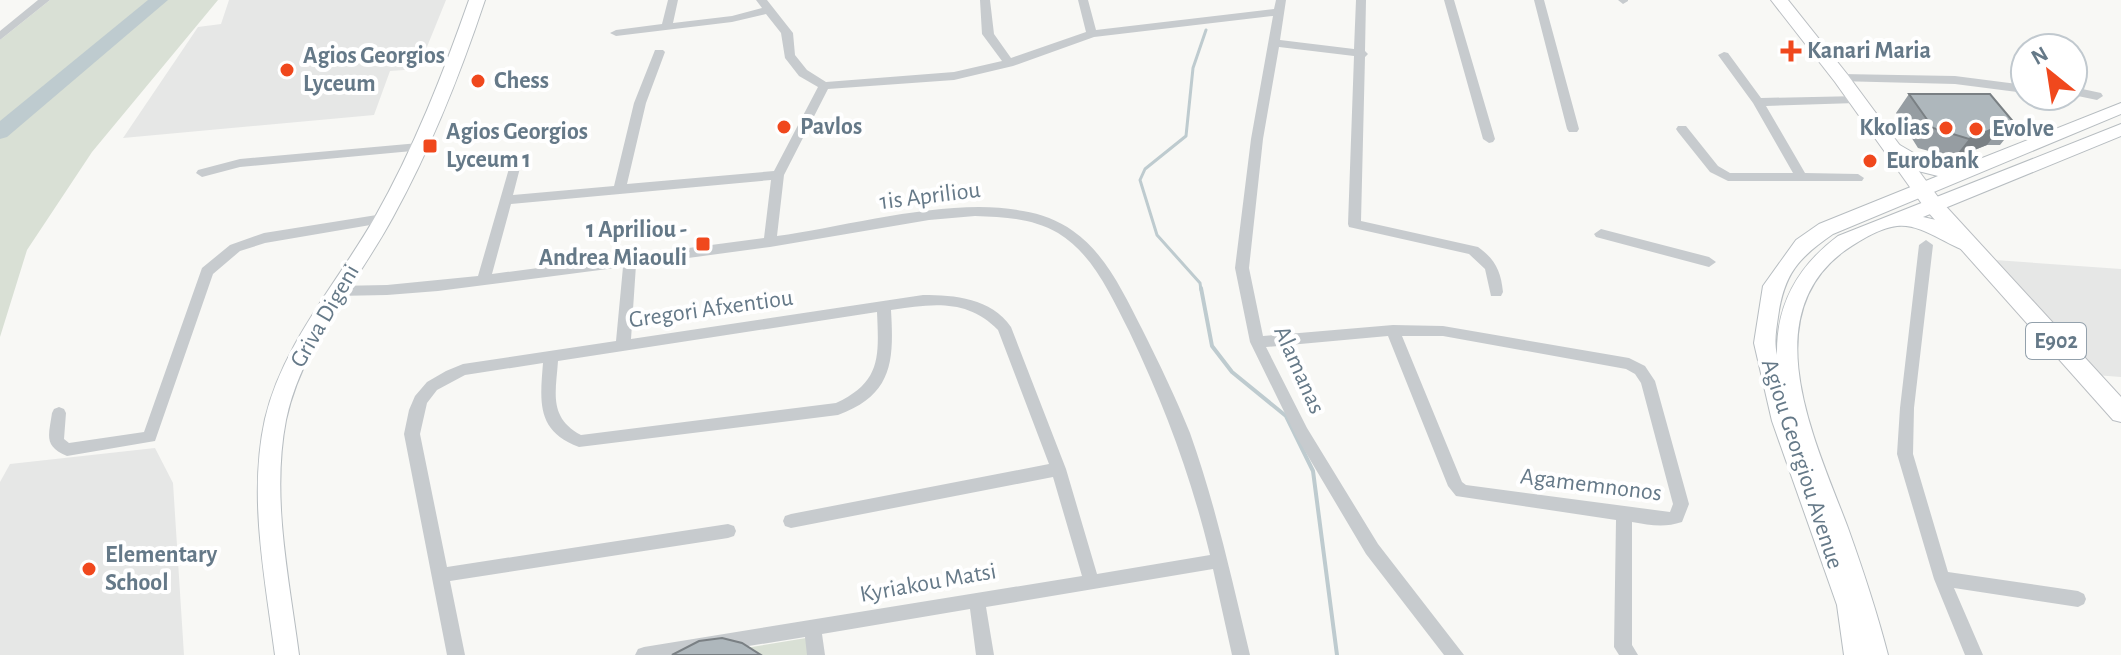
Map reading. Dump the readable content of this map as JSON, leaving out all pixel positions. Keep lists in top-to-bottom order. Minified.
{"streets":{"main road":["Griva Digeni","E902","Agiou Georgiou Avenue"],"street":["1is Apriliou","Gregori Afxentiou","Alamanas","Agamemnonos","Kyriakou Matsi"]},"crossings":[["1is Apriliou","Griva Digeni"],["1is Apriliou","Kyriakou Matsi"],["Gregori Afxentiou","Kyriakou Matsi"],["E902","Agiou Georgiou Avenue"],["Alamanas","Agamemnonos"]],"places":{"health":["Kanari Maria"],"other":["Agios Georgios Lyceum","Chess","Pavlos","Kkolias","Evolve","Eurobank","Elementary School"],"transit":["Agios Georgios Lyceum 1","1 Apriliou - Andrea Miaouli"]},"north":"top left"}
